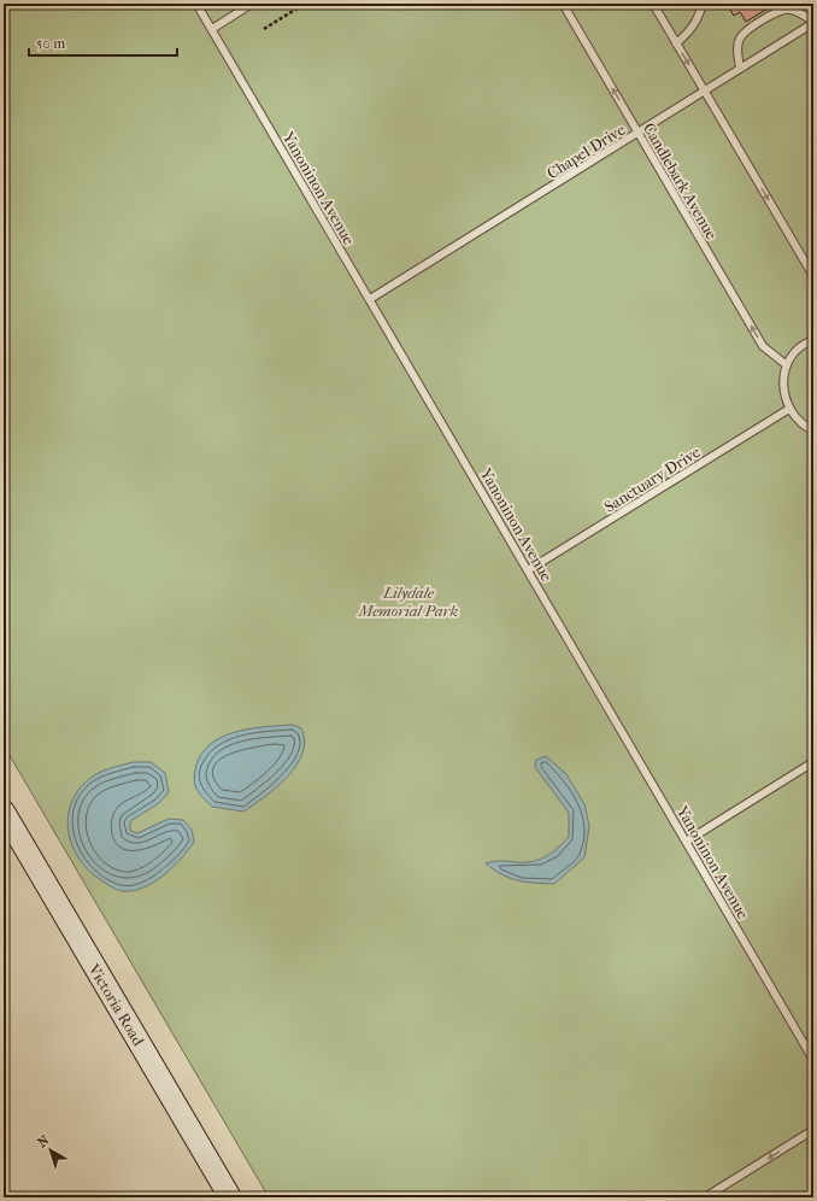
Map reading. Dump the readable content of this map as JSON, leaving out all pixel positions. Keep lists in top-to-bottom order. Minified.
{"streets":{"main road":["Victoria Road"],"lane":["Chapel Drive","Candlebark Avenue","Yanoninon Avenue","Sanctuary Drive"]},"crossings":[["Chapel Drive","Candlebark Avenue"],["Chapel Drive","Yanoninon Avenue"],["Yanoninon Avenue","Sanctuary Drive"]],"one_way":["Candlebark Avenue"],"parks":["Lilydale Memorial Park"],"scale_bar":"50 m","north":"top left"}
